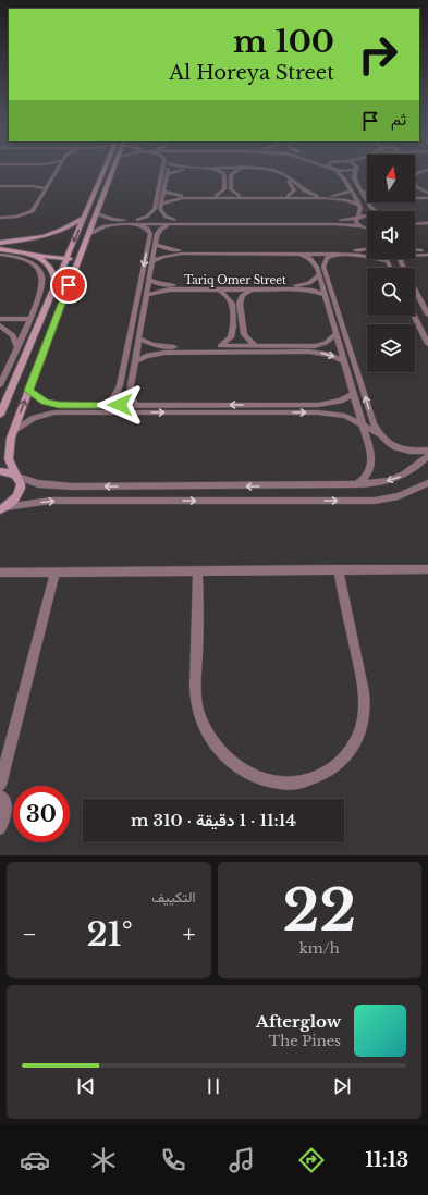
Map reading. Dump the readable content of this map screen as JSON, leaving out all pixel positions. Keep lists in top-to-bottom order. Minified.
{"streets":{"street":["Tariq Omer Street"]},"north":"top","page":{"turn":["100 m","Al Horeya Street"],"then":"ثم","limit":"30","trip":"11:14 · 1 دقيقة · 310 m","tile":[["22","km/h"],"التكييف"],"heat":["−","21°","+"],"song":["Afterglow","The Pines"],"tabs":"11:13"}}
